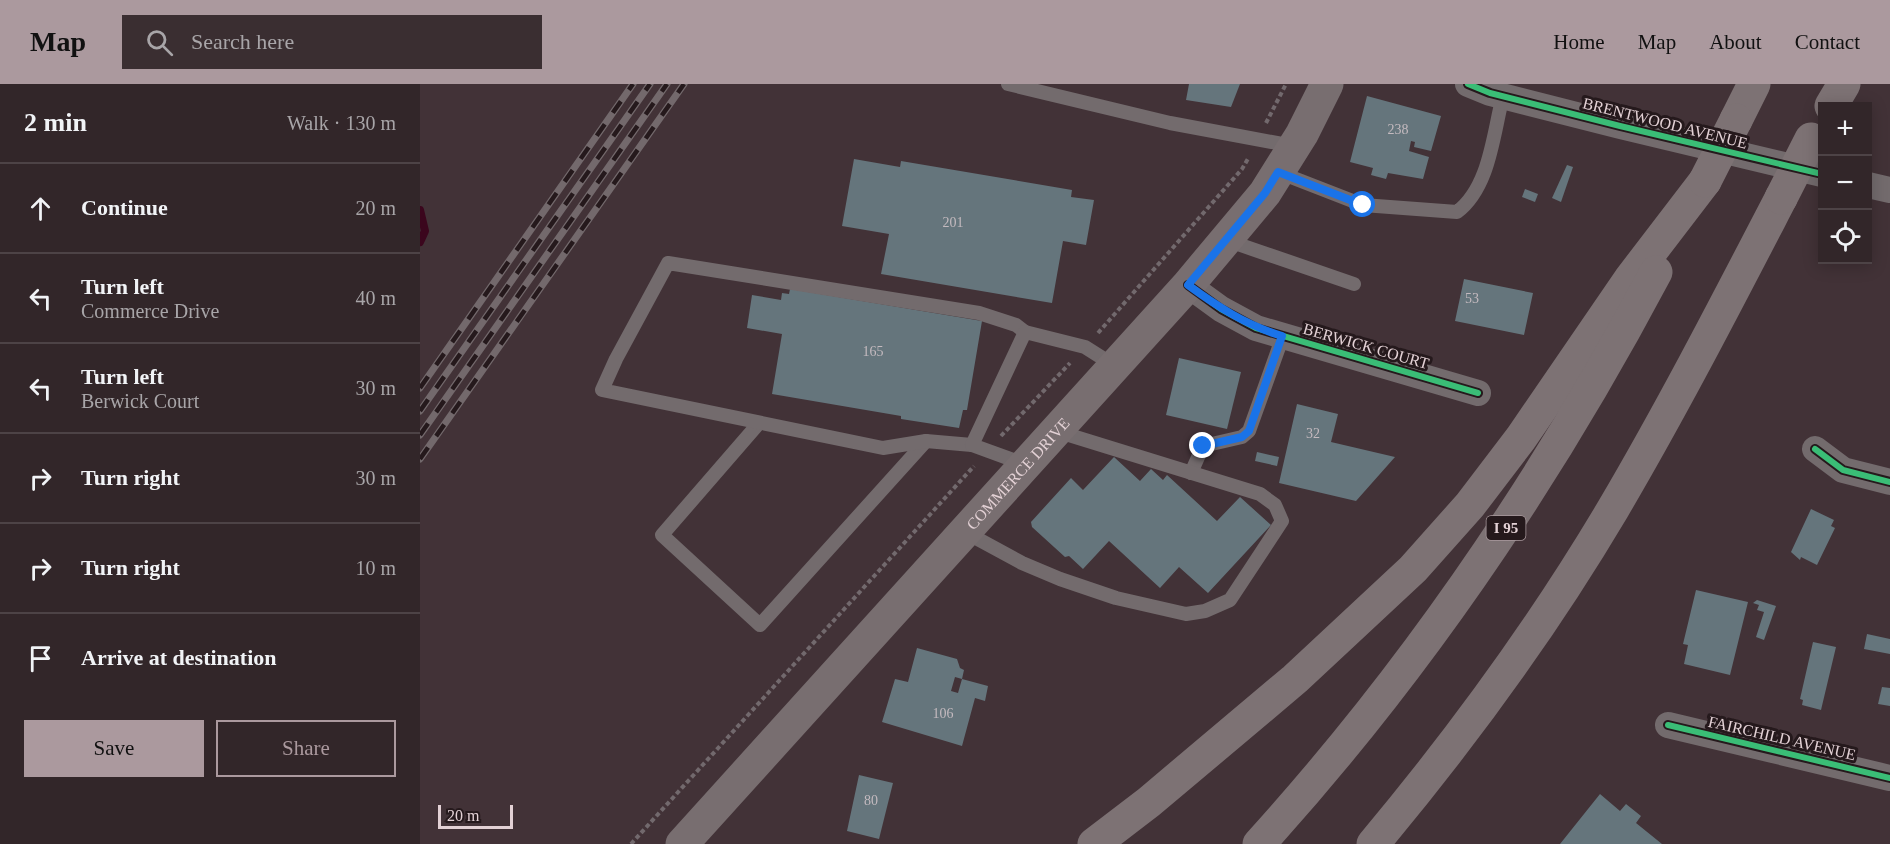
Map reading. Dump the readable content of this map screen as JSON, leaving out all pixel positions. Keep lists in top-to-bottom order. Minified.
{"streets":{"highway":["I 95"],"main road":["COMMERCE DRIVE"],"street":["BRENTWOOD AVENUE","BERWICK COURT","FAIRCHILD AVENUE"]},"crossings":[["BERWICK COURT","COMMERCE DRIVE"]],"house_numbers":["238","201","53","165","32","106","80"],"scale_bar":"20 m","page":{"header":"Map","search":"Search here","nav":["Home","Map","About","Contact"],"heading":["2 min","Walk · 130 m"],"map_buttons":["+","−"],"list":[["Continue","20 m"],["Turn left","Commerce Drive","40 m"],["Turn left","Berwick Court","30 m"],["Turn right","30 m"],["Turn right","10 m"],"Arrive at destination"],"buttons":["Save","Share"],"scale":"20 m"}}
